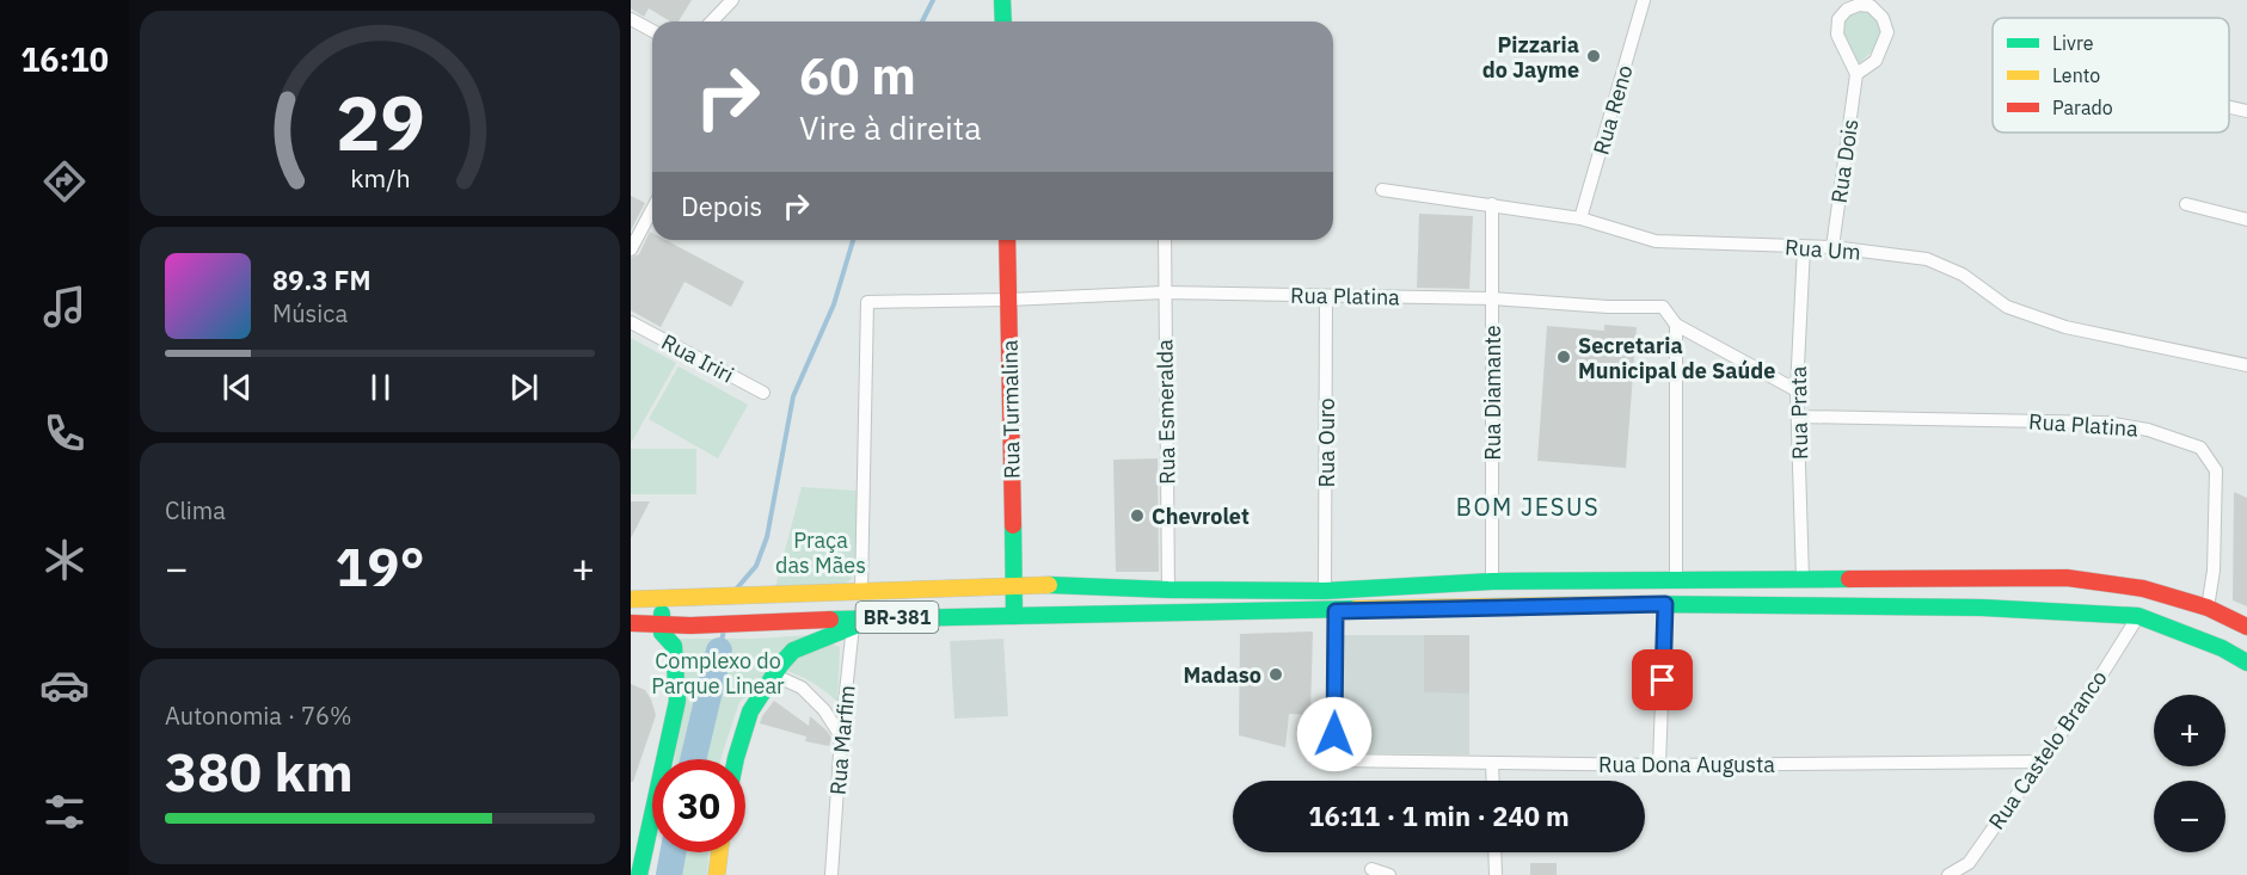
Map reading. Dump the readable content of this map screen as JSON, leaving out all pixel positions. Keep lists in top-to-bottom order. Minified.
{"streets":{"main road":["Rua Turmalina","BR-381"],"street":["Rua Reno","Rua Dois","Rua Um","Rua Platina","Rua Iriri","Rua Diamante","Rua Esmeralda","Rua Prata","Rua Ouro","Rua Marfim","Rua Castelo Branco","Rua Dona Augusta"]},"crossings":[["Rua Reno","Rua Um"],["Rua Dois","Rua Um"],["Rua Um","Rua Diamante"],["Rua Um","Rua Prata"],["Rua Platina","Rua Diamante"],["Rua Platina","Rua Turmalina"],["Rua Platina","Rua Esmeralda"],["Rua Platina","Rua Prata"],["Rua Platina","Rua Ouro"],["Rua Platina","BR-381"],["Rua Diamante","BR-381"],["Rua Turmalina","BR-381"],["Rua Esmeralda","BR-381"],["Rua Prata","BR-381"],["Rua Ouro","BR-381"],["BR-381","Rua Castelo Branco"],["BR-381","Rua Dona Augusta"],["Rua Castelo Branco","Rua Dona Augusta"]],"districts":["BOM JESUS"],"parks":["Praça das Mães","Complexo do Parque Linear"],"places":["Pizzaria do Jayme","Secretaria Municipal de Saúde","Chevrolet","Madaso"],"legend":["Livre","Lento","Parado"],"page":{"tabs":"16:10","turn":["60 m","Vire à direita"],"then":"Depois","song":["89.3 FM","Música"],"tile":["Clima",["Autonomia · 76%","380 km"]],"heat":["−","19°","+"],"map_buttons":["+","−"],"limit":"30","trip":"16:11 · 1 min · 240 m","gauge":["29","km/h"]}}
